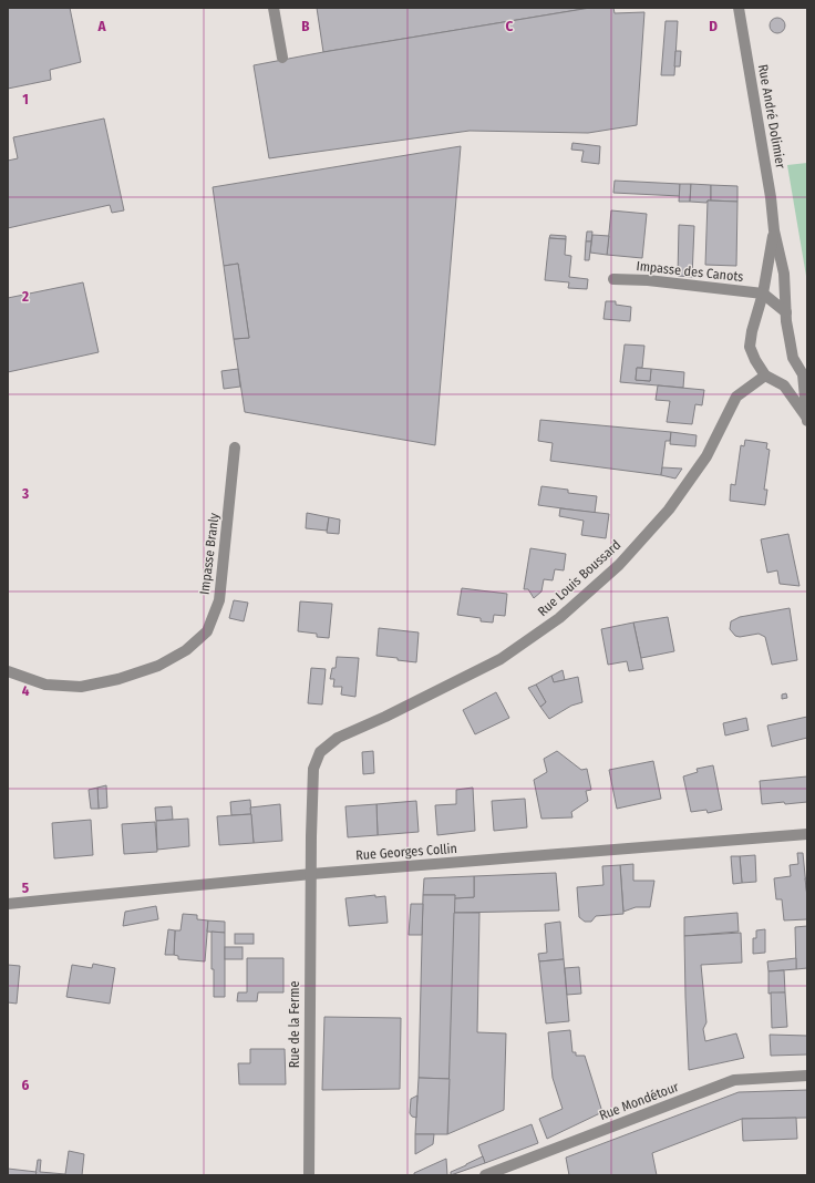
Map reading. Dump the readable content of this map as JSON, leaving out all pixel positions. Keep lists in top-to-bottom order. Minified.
{"streets":{"street":["Rue André Dolimier","Impasse des Canots","Impasse Branly","Rue Louis Boussard","Rue Georges Collin","Rue de la Ferme","Rue Mondétour"]},"crossings":[["Rue André Dolimier","Impasse des Canots"],["Rue André Dolimier","Rue Louis Boussard"],["Rue Louis Boussard","Rue Georges Collin"],["Rue Louis Boussard","Rue de la Ferme"],["Rue Georges Collin","Rue de la Ferme"]],"grid":{"columns":["A","B","C","D"],"rows":["1","2","3","4","5","6"]}}
